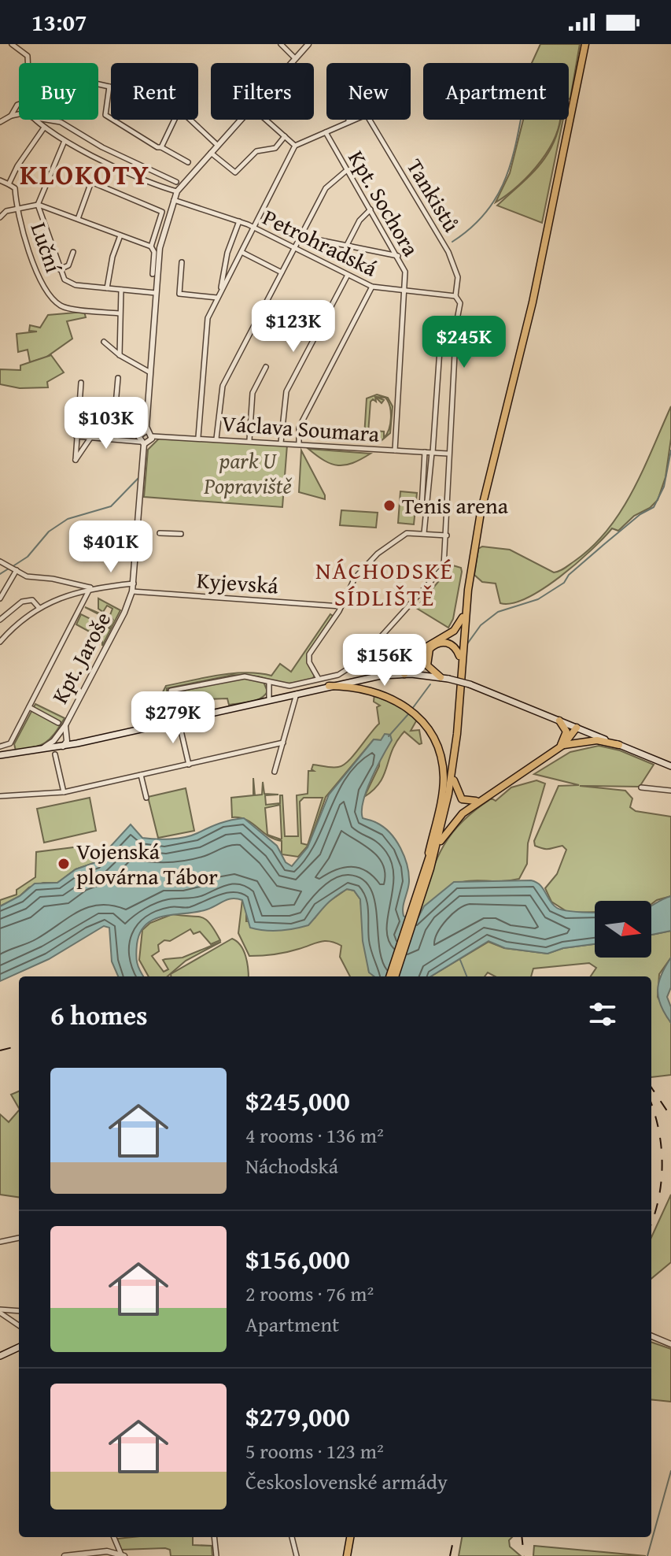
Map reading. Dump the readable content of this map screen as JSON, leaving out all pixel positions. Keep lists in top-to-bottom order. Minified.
{"streets":{"street":["Tankistů","Kpt. Sochora","Petrohradská","Luční","Václava Soumara","Kyjevská","Kpt. Jaroše"]},"crossings":[["Tankistů","Petrohradská"],["Tankistů","Václava Soumara"],["Kpt. Sochora","Petrohradská"],["Kpt. Sochora","Václava Soumara"],["Petrohradská","Kpt. Jaroše"],["Kyjevská","Kpt. Jaroše"]],"districts":["KLOKOTY","NÁCHODSKÉ SÍDLIŠTĚ"],"parks":["park U Popraviště"],"places":["Tenis arena","Vojenská plovárna Tábor"],"north":"right","page":{"status":"13:07","chip":["Buy","Rent","Filters","New","Apartment"],"price":["$123K","$245K","$103K","$401K","$156K","$279K"],"heading":"6 homes","list":[{"name":"$245,000","note":"4 rooms · 136 m² · Náchodská"},{"name":"$156,000","note":"2 rooms · 76 m² · Apartment"},{"name":"$279,000","note":"5 rooms · 123 m² · Československé armády"}]}}
